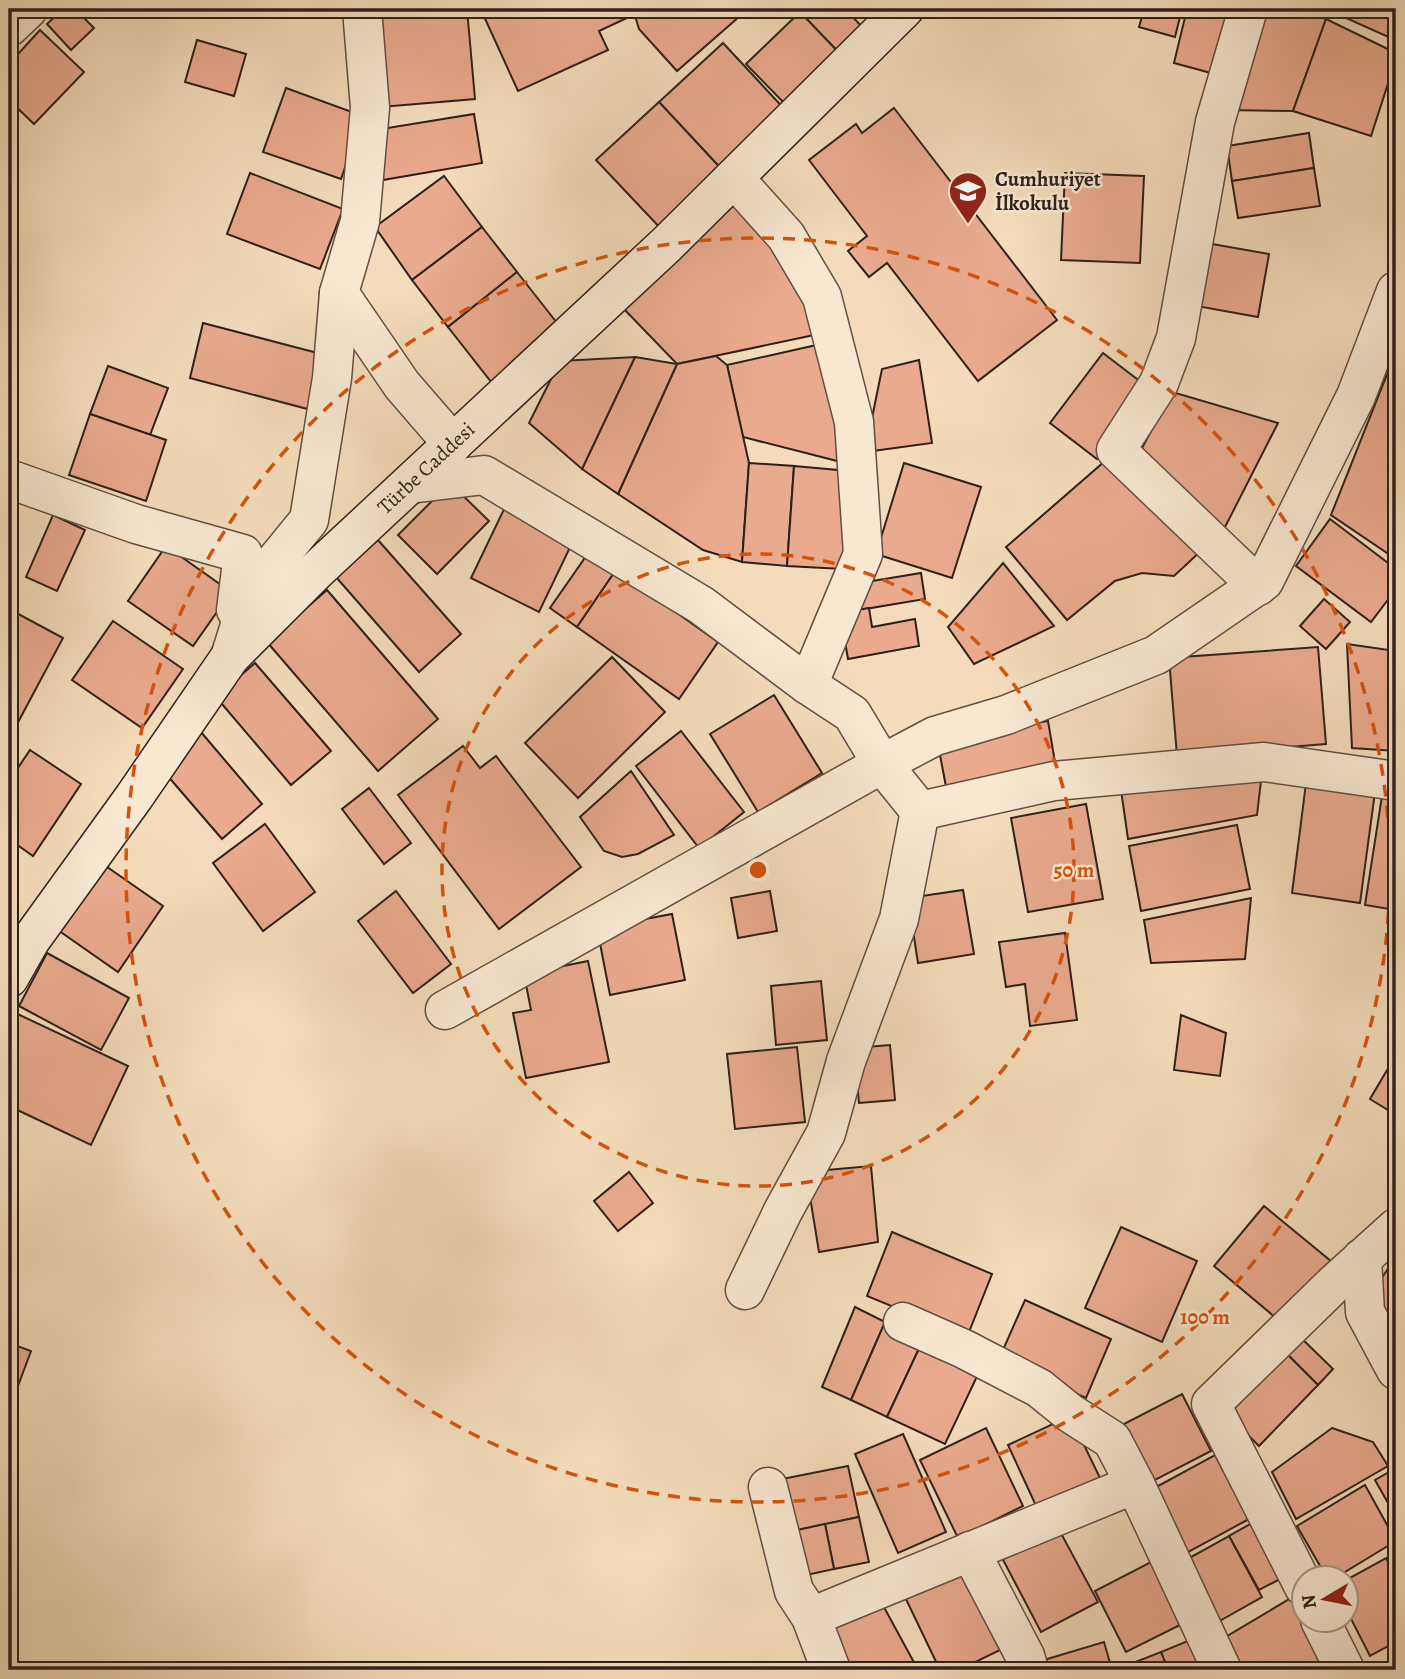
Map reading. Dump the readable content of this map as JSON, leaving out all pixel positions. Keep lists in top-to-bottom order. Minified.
{"streets":{"street":["Türbe Caddesi"]},"places":{"school or university":["Cumhuriyet İlkokulu"]},"north":"left","rings":["50 m","100 m"]}
